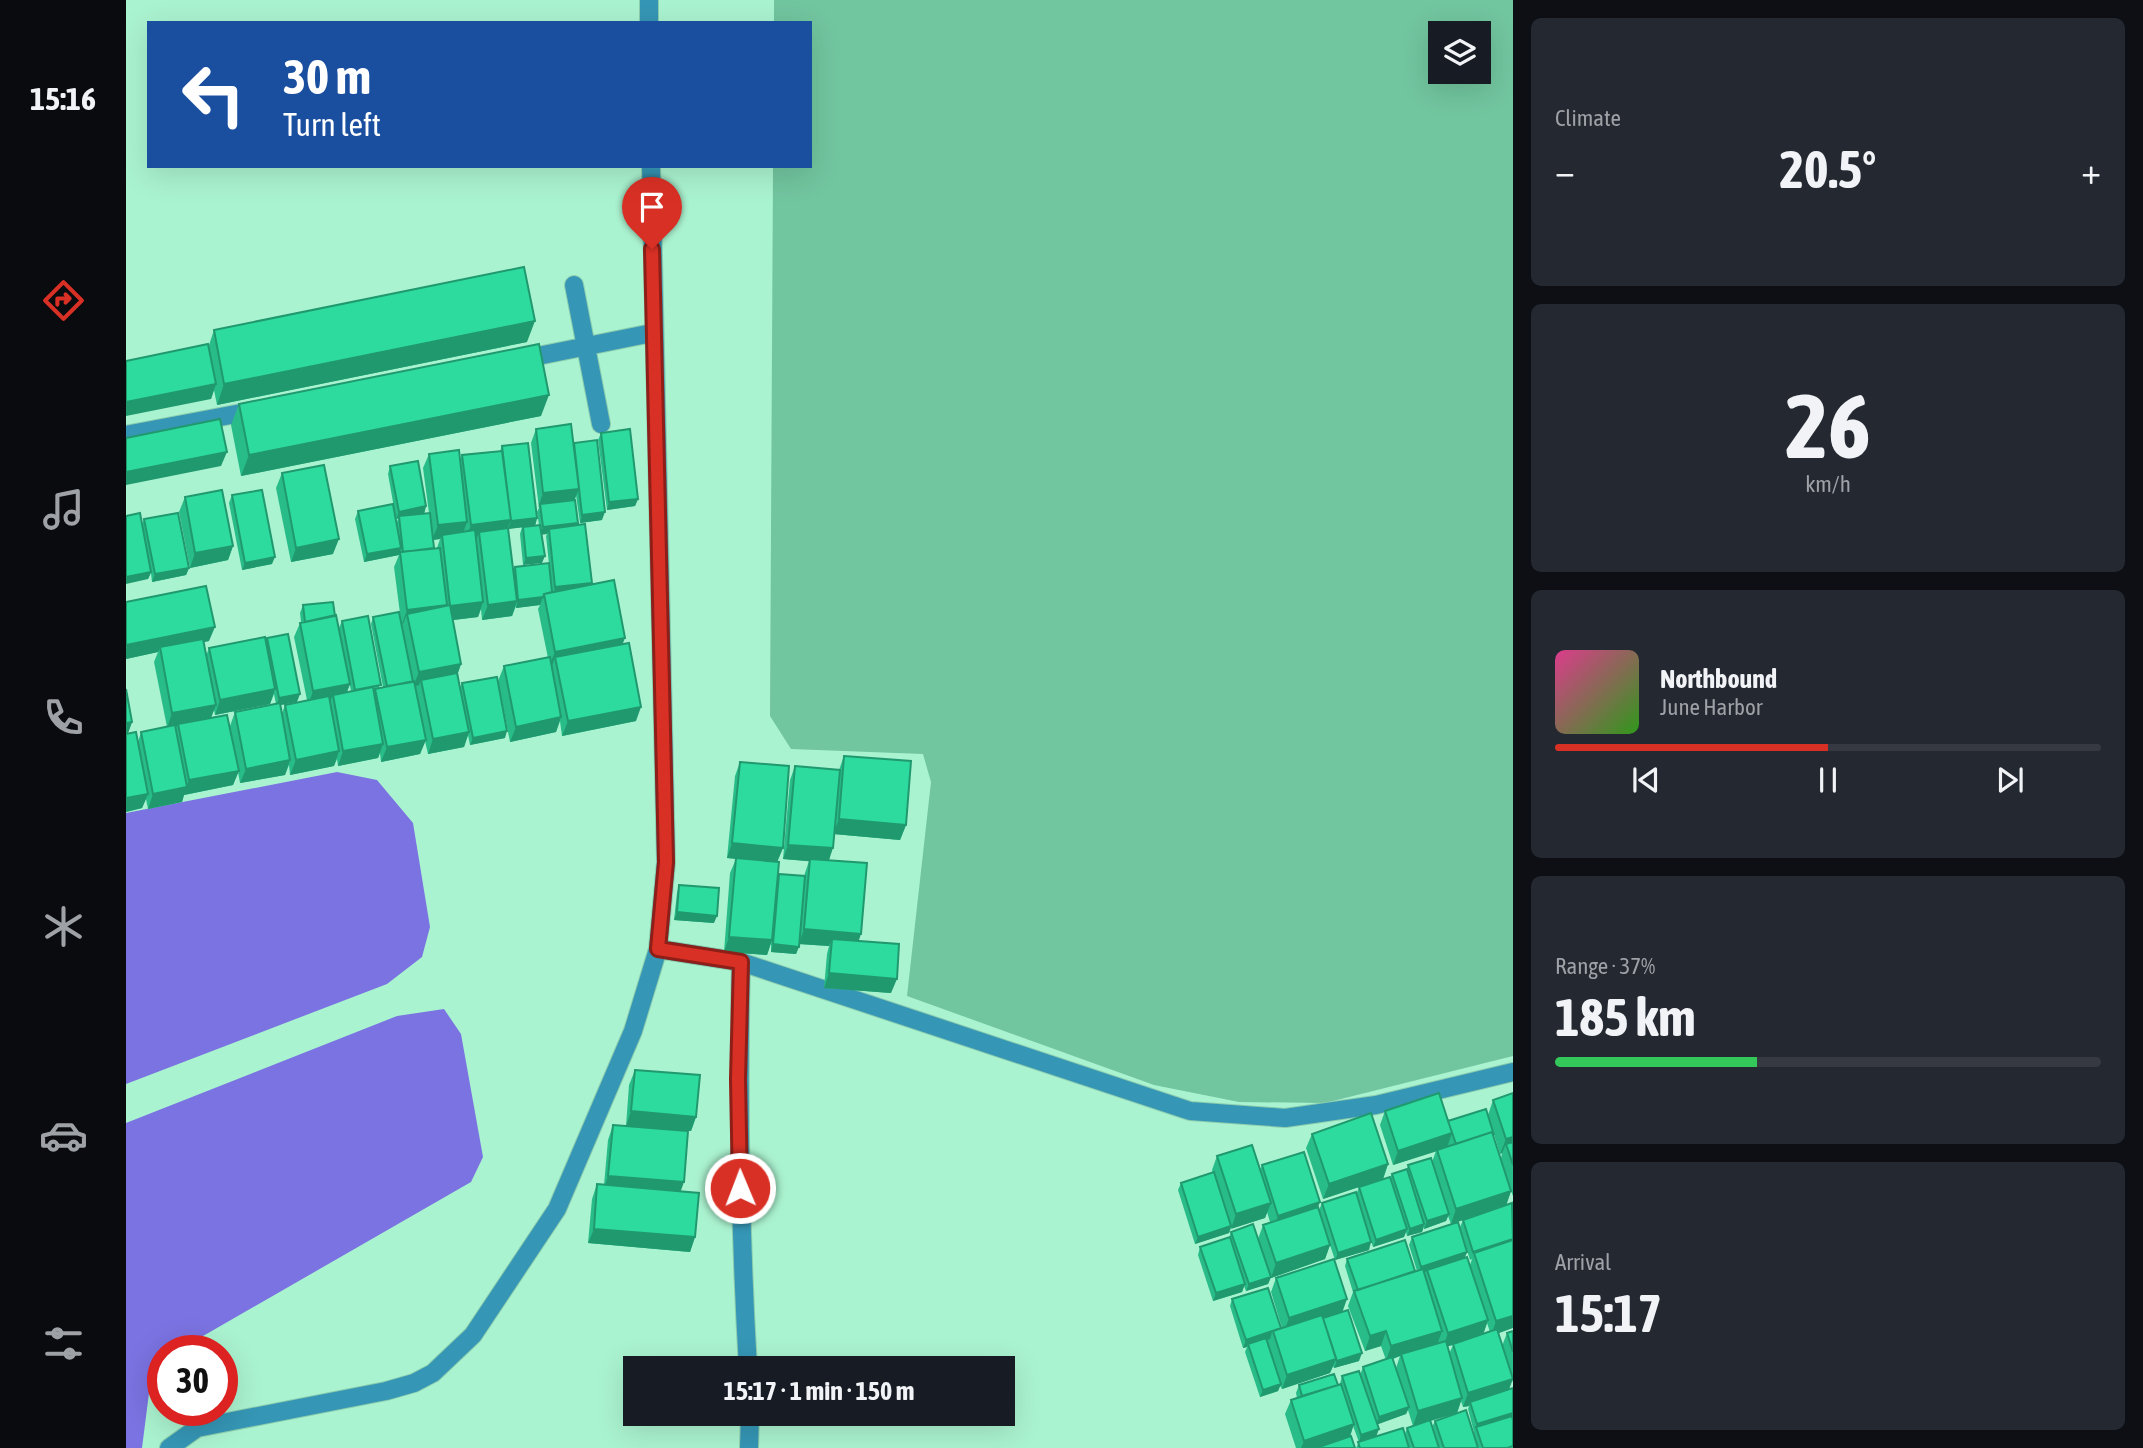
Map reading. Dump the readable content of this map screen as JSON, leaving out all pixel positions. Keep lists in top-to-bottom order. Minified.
{"page":{"tabs":"15:16","tile":["Climate",["26","km/h"],["Range · 37%","185 km"],["Arrival","15:17"]],"turn":["30 m","Turn left"],"heat":["−","20.5°","+"],"song":["Northbound","June Harbor"],"limit":"30","trip":"15:17 · 1 min · 150 m"}}
